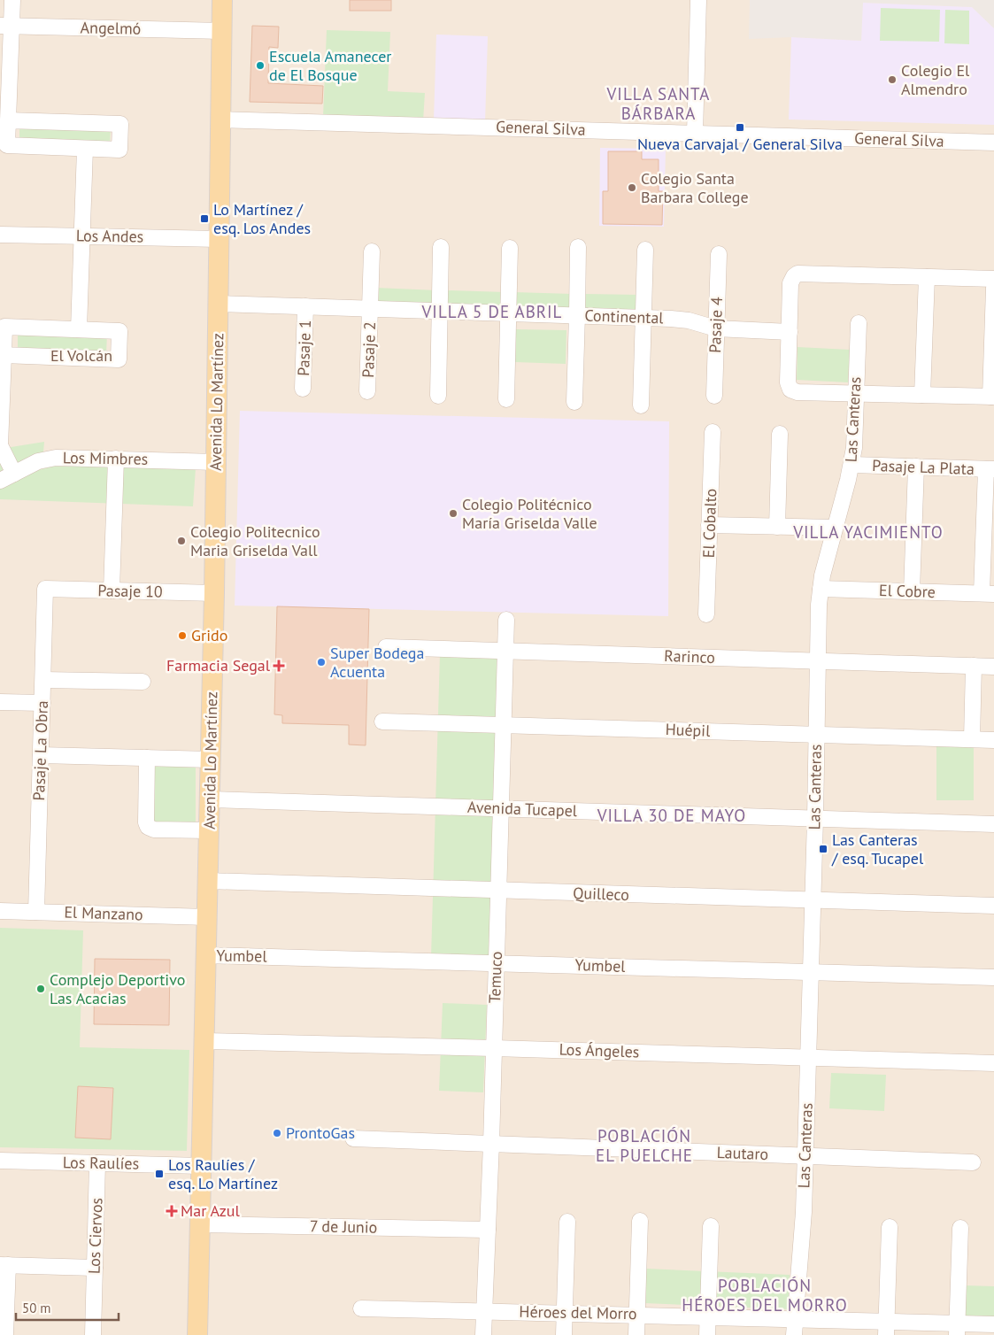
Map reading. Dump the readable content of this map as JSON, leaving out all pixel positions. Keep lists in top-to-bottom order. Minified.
{"streets":{"main road":["Avenida Lo Martínez"],"street":["Angelmó","General Silva","Los Andes","Continental","Pasaje 4","Pasaje 1","Pasaje 2","El Volcán","Las Canteras","Los Mimbres","Pasaje La Plata","El Cobalto","Pasaje 10","El Cobre","Rarinco","Huépil","Pasaje La Obra","Avenida Tucapel","Quilleco","El Manzano","Yumbel","Temuco","Los Ángeles","Lautaro","Los Raulíes","7 de Junio","Los Ciervos","Héroes del Morro"]},"crossings":[["Angelmó","Avenida Lo Martínez"],["General Silva","Avenida Lo Martínez"],["Los Andes","El Volcán"],["Los Andes","Avenida Lo Martínez"],["Continental","Pasaje 4"],["Continental","Pasaje 1"],["Continental","Pasaje 2"],["Continental","Avenida Lo Martínez"],["El Volcán","Los Mimbres"],["Avenida Lo Martínez","Los Mimbres"],["Avenida Lo Martínez","Pasaje 10"],["Avenida Lo Martínez","Avenida Tucapel"],["Avenida Lo Martínez","Quilleco"],["Avenida Lo Martínez","El Manzano"],["Avenida Lo Martínez","Yumbel"],["Avenida Lo Martínez","Los Ángeles"],["Avenida Lo Martínez","Los Raulíes"],["Avenida Lo Martínez","7 de Junio"],["Las Canteras","Pasaje La Plata"],["Las Canteras","El Cobre"],["Las Canteras","Rarinco"],["Las Canteras","Huépil"],["Las Canteras","Avenida Tucapel"],["Las Canteras","Quilleco"],["Las Canteras","Yumbel"],["Las Canteras","Los Ángeles"],["Las Canteras","Lautaro"],["Las Canteras","Héroes del Morro"],["Pasaje 10","Pasaje La Obra"],["Rarinco","Temuco"],["Huépil","Temuco"],["Pasaje La Obra","El Manzano"],["Avenida Tucapel","Temuco"],["Quilleco","Temuco"],["Yumbel","Temuco"],["Temuco","Los Ángeles"],["Temuco","Lautaro"],["Temuco","7 de Junio"],["Temuco","Héroes del Morro"],["Los Raulíes","Los Ciervos"]],"districts":["VILLA SANTA BÁRBARA","VILLA 5 DE ABRIL","VILLA YACIMIENTO","VILLA 30 DE MAYO","POBLACIÓN EL PUELCHE","POBLACIÓN HÉROES DEL MORRO"],"places":{"other":["Escuela Amanecer de El Bosque","Colegio El Almendro","Colegio Santa Barbara College","Colegio Politécnico María Griselda Valle","Colegio Politecnico Maria Griselda Vall","Grido","Super Bodega Acuenta","Complejo Deportivo Las Acacias","ProntoGas"],"transit":["Nueva Carvajal / General Silva","Lo Martínez / esq. Los Andes","Las Canteras / esq. Tucapel","Los Raulíes / esq. Lo Martínez"],"health":["Farmacia Segal","Mar Azul"]},"scale_bar":"50 m"}
